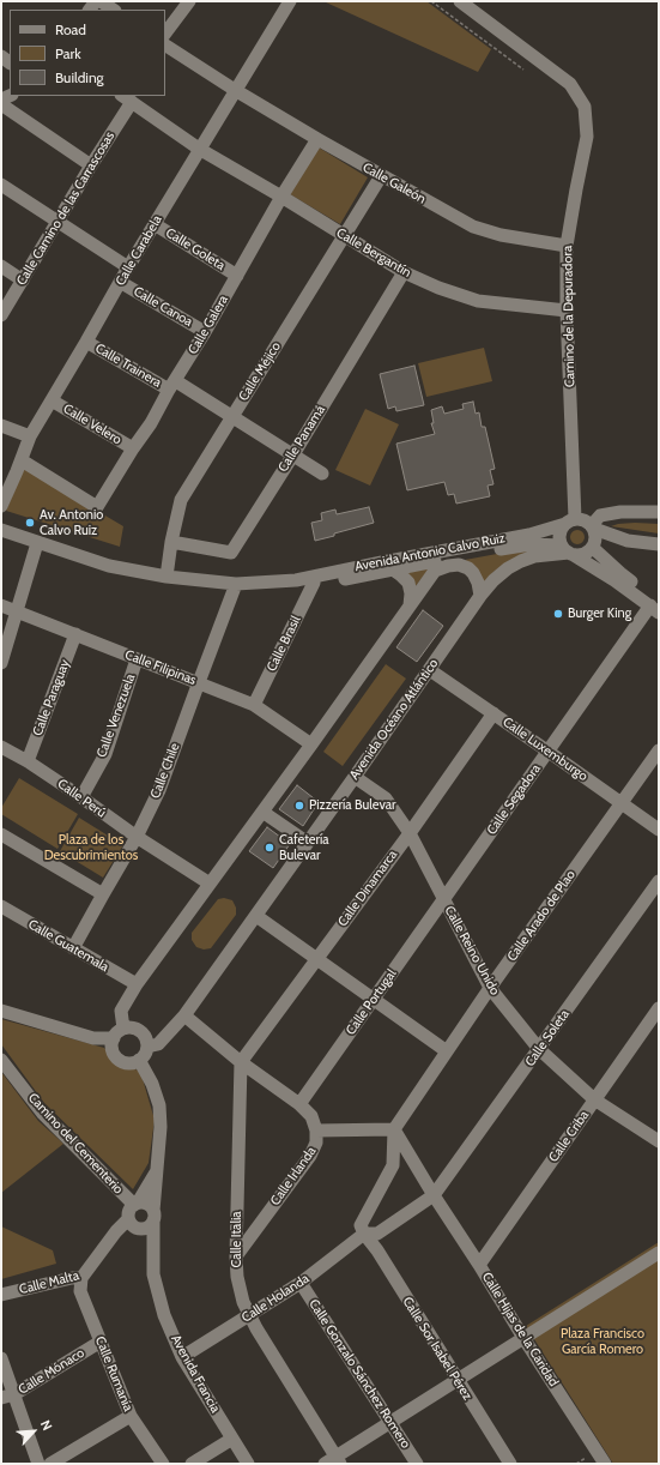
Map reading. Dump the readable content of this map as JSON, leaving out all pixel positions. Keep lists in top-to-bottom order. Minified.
{"streets":{"street":["Calle Galeón","Calle Camino de las Carrascosas","Calle Goleta","Calle Carabela","Calle Bergantín","Calle Canoa","Camino de la Depuradora","Calle Galera","Calle Trainera","Calle Méjico","Calle Velero","Calle Panamá","Avenida Antonio Calvo Ruiz","Calle Brasil","Calle Filipinas","Calle Paraguay","Calle Venezuela","Avenida Océano Atlántico","Calle Luxemburgo","Calle Chile","Calle Perú","Calle Segadora","Calle Dinamarca","Calle Arado de Plao","Calle Guatemala","Calle Reino Unido","Calle Portugal","Calle Soleta","Calle Criba","Camino del Cementerio","Calle Irlanda","Calle Italia","Calle Malta","Calle Holanda","Calle Hijas de la Caridad","Calle Sor Isabel Pérez","Calle Mónaco","Calle Rumanía","Avenida Francia","Calle Gonzalo Sánchez Romero"]},"crossings":[["Calle Galeón","Calle Carabela"],["Calle Galeón","Camino de la Depuradora"],["Calle Galeón","Calle Galera"],["Calle Galeón","Calle Méjico"],["Calle Camino de las Carrascosas","Calle Bergantín"],["Calle Goleta","Calle Carabela"],["Calle Goleta","Calle Galera"],["Calle Carabela","Calle Bergantín"],["Calle Carabela","Calle Canoa"],["Calle Carabela","Calle Galera"],["Calle Carabela","Calle Trainera"],["Calle Carabela","Calle Velero"],["Calle Bergantín","Camino de la Depuradora"],["Calle Bergantín","Calle Galera"],["Calle Bergantín","Calle Méjico"],["Calle Bergantín","Calle Panamá"],["Calle Canoa","Calle Galera"],["Camino de la Depuradora","Avenida Antonio Calvo Ruiz"],["Camino de la Depuradora","Avenida Océano Atlántico"],["Calle Galera","Calle Trainera"],["Calle Galera","Calle Velero"],["Calle Trainera","Calle Méjico"],["Calle Trainera","Calle Panamá"],["Calle Méjico","Calle Panamá"],["Calle Méjico","Avenida Antonio Calvo Ruiz"],["Avenida Antonio Calvo Ruiz","Calle Brasil"],["Avenida Antonio Calvo Ruiz","Avenida Océano Atlántico"],["Avenida Antonio Calvo Ruiz","Calle Chile"],["Calle Brasil","Calle Filipinas"],["Calle Filipinas","Calle Paraguay"],["Calle Filipinas","Calle Venezuela"],["Calle Filipinas","Calle Chile"],["Calle Paraguay","Calle Perú"],["Calle Venezuela","Calle Perú"],["Avenida Océano Atlántico","Calle Luxemburgo"],["Avenida Océano Atlántico","Calle Reino Unido"],["Avenida Océano Atlántico","Avenida Francia"],["Calle Luxemburgo","Calle Segadora"],["Calle Luxemburgo","Calle Dinamarca"],["Calle Luxemburgo","Calle Arado de Plao"],["Calle Chile","Calle Perú"],["Calle Chile","Calle Guatemala"],["Calle Segadora","Calle Reino Unido"],["Calle Segadora","Calle Portugal"],["Calle Dinamarca","Calle Reino Unido"],["Calle Dinamarca","Calle Irlanda"],["Calle Dinamarca","Calle Italia"],["Calle Arado de Plao","Calle Reino Unido"],["Calle Arado de Plao","Calle Hijas de la Caridad"],["Calle Reino Unido","Calle Portugal"],["Calle Reino Unido","Calle Soleta"],["Calle Reino Unido","Calle Criba"],["Calle Portugal","Calle Irlanda"],["Calle Soleta","Calle Holanda"],["Calle Soleta","Calle Hijas de la Caridad"],["Calle Criba","Calle Hijas de la Caridad"],["Camino del Cementerio","Calle Malta"],["Camino del Cementerio","Avenida Francia"],["Calle Irlanda","Calle Italia"],["Calle Italia","Calle Holanda"],["Calle Malta","Calle Rumanía"],["Calle Malta","Avenida Francia"],["Calle Holanda","Calle Hijas de la Caridad"],["Calle Holanda","Calle Sor Isabel Pérez"],["Calle Holanda","Avenida Francia"],["Calle Holanda","Calle Gonzalo Sánchez Romero"],["Calle Mónaco","Calle Rumanía"]],"parks":["Plaza de los Descubrimientos","Plaza Francisco García Romero"],"places":["Av. Antonio Calvo Ruiz","Burger King","Pizzería Bulevar","Cafetería Bulevar"],"legend":["Road","Park","Building"],"north":"top right"}
